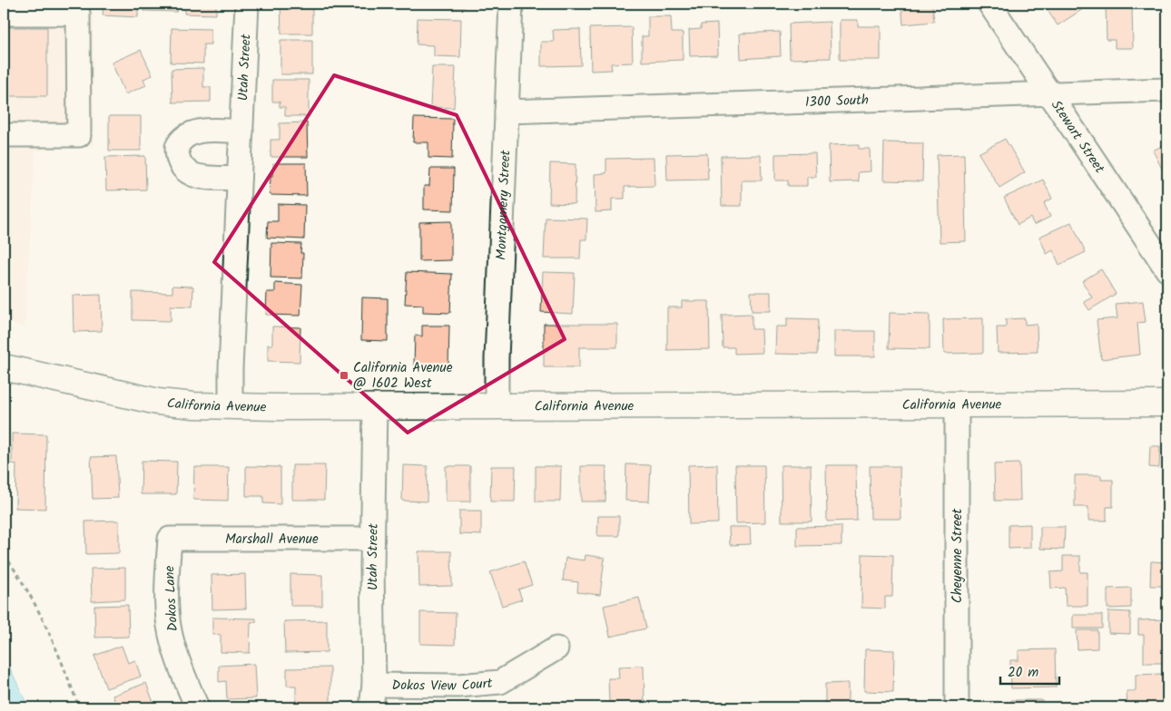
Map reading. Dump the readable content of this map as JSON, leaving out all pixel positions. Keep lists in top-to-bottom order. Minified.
{"streets":{"main road":["California Avenue"],"street":["Utah Street","1300 South","Stewart Street","Montgomery Street","Marshall Avenue","Cheyenne Street","Dokos Lane","Dokos View Court"]},"crossings":[["Utah Street","California Avenue"],["Utah Street","Marshall Avenue"],["Utah Street","Dokos View Court"],["1300 South","Stewart Street"],["1300 South","Montgomery Street"],["Montgomery Street","California Avenue"],["California Avenue","Cheyenne Street"],["Marshall Avenue","Dokos Lane"]],"places":{"transit":["California Avenue @ 1602 West"]},"scale_bar":"20 m"}
